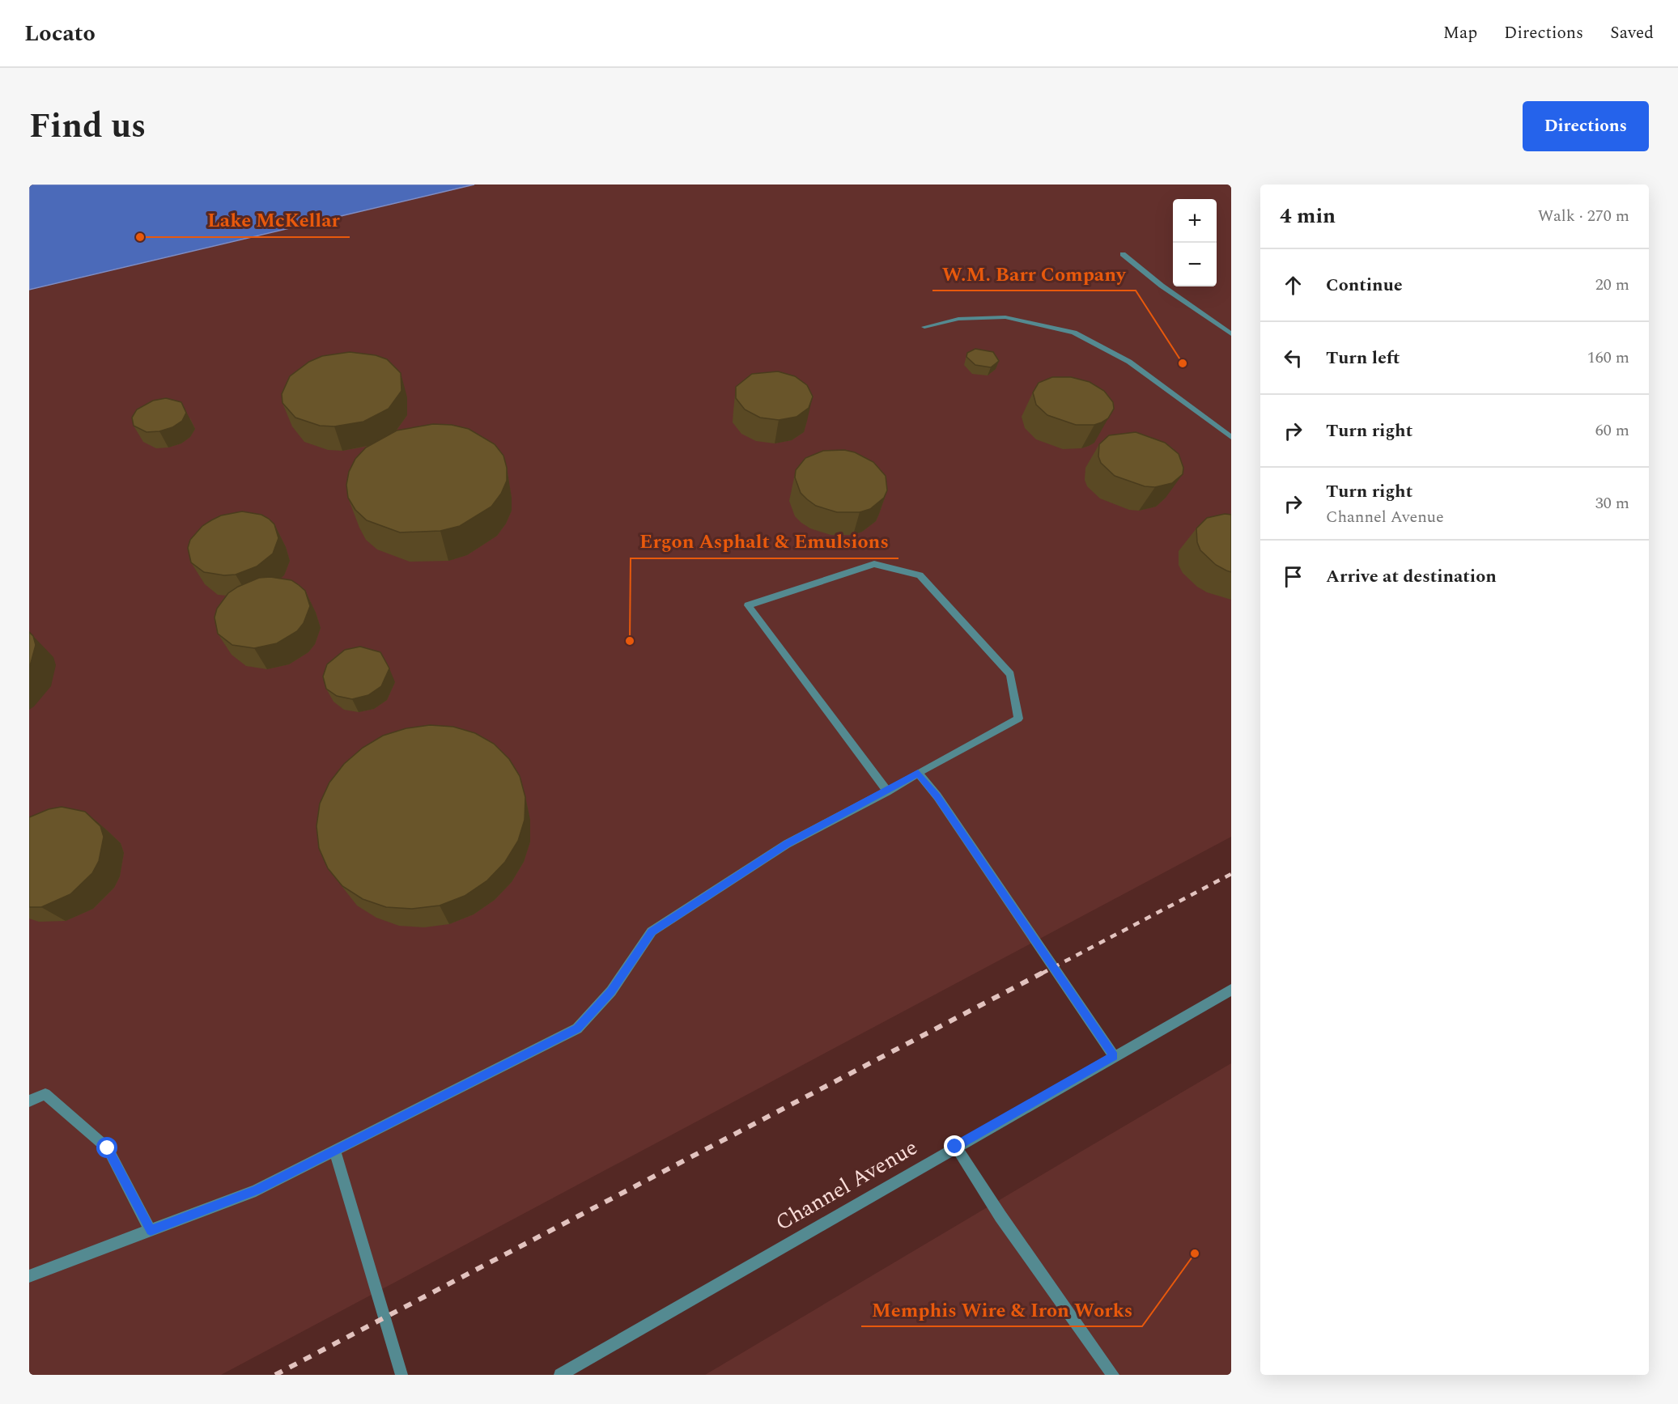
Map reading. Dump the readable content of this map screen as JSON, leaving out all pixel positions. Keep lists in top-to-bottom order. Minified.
{"streets":{"street":["Channel Avenue"]},"places":["Lake McKellar","W.M. Barr Company","Ergon Asphalt & Emulsions","Memphis Wire & Iron Works"],"page":{"header":"Locato","nav":["Map","Directions","Saved"],"title":"Find us","buttons":"Directions","heading":["4 min","Walk · 270 m"],"map_buttons":["+","−"],"list":[["Continue","20 m"],["Turn left","160 m"],["Turn right","60 m"],["Turn right","Channel Avenue","30 m"],"Arrive at destination"]}}
